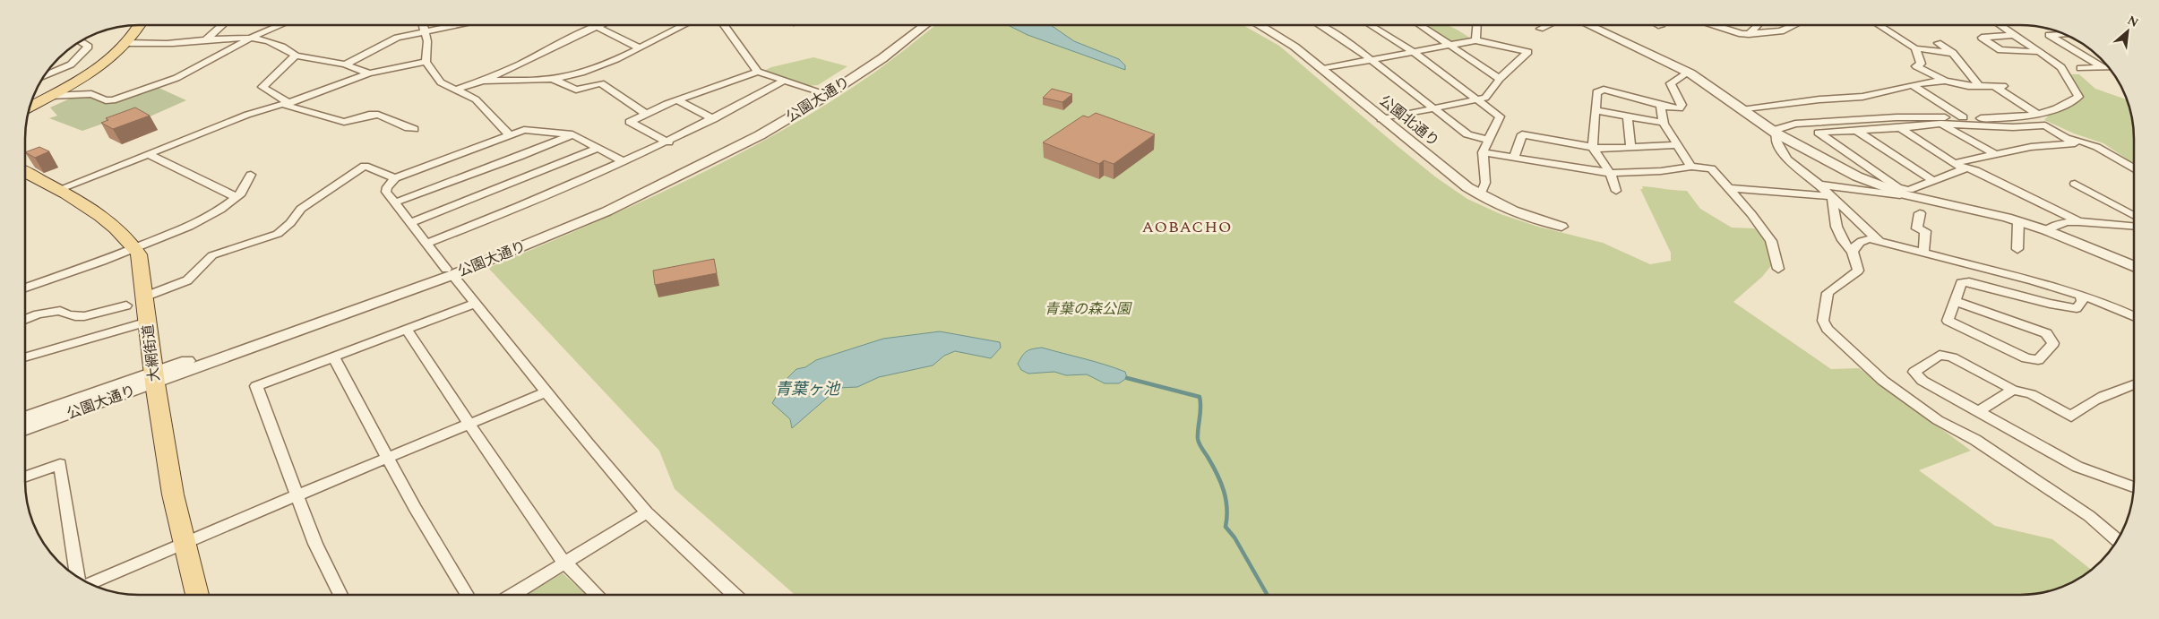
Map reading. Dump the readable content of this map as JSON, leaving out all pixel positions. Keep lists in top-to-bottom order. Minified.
{"streets":{"main road":["大網街道"],"street":["公園大通り","公園北通り"]},"crossings":[["公園大通り","大網街道"]],"districts":["AOBACHO"],"water":["青葉ヶ池"],"parks":["青葉の森公園"],"north":"top right"}
